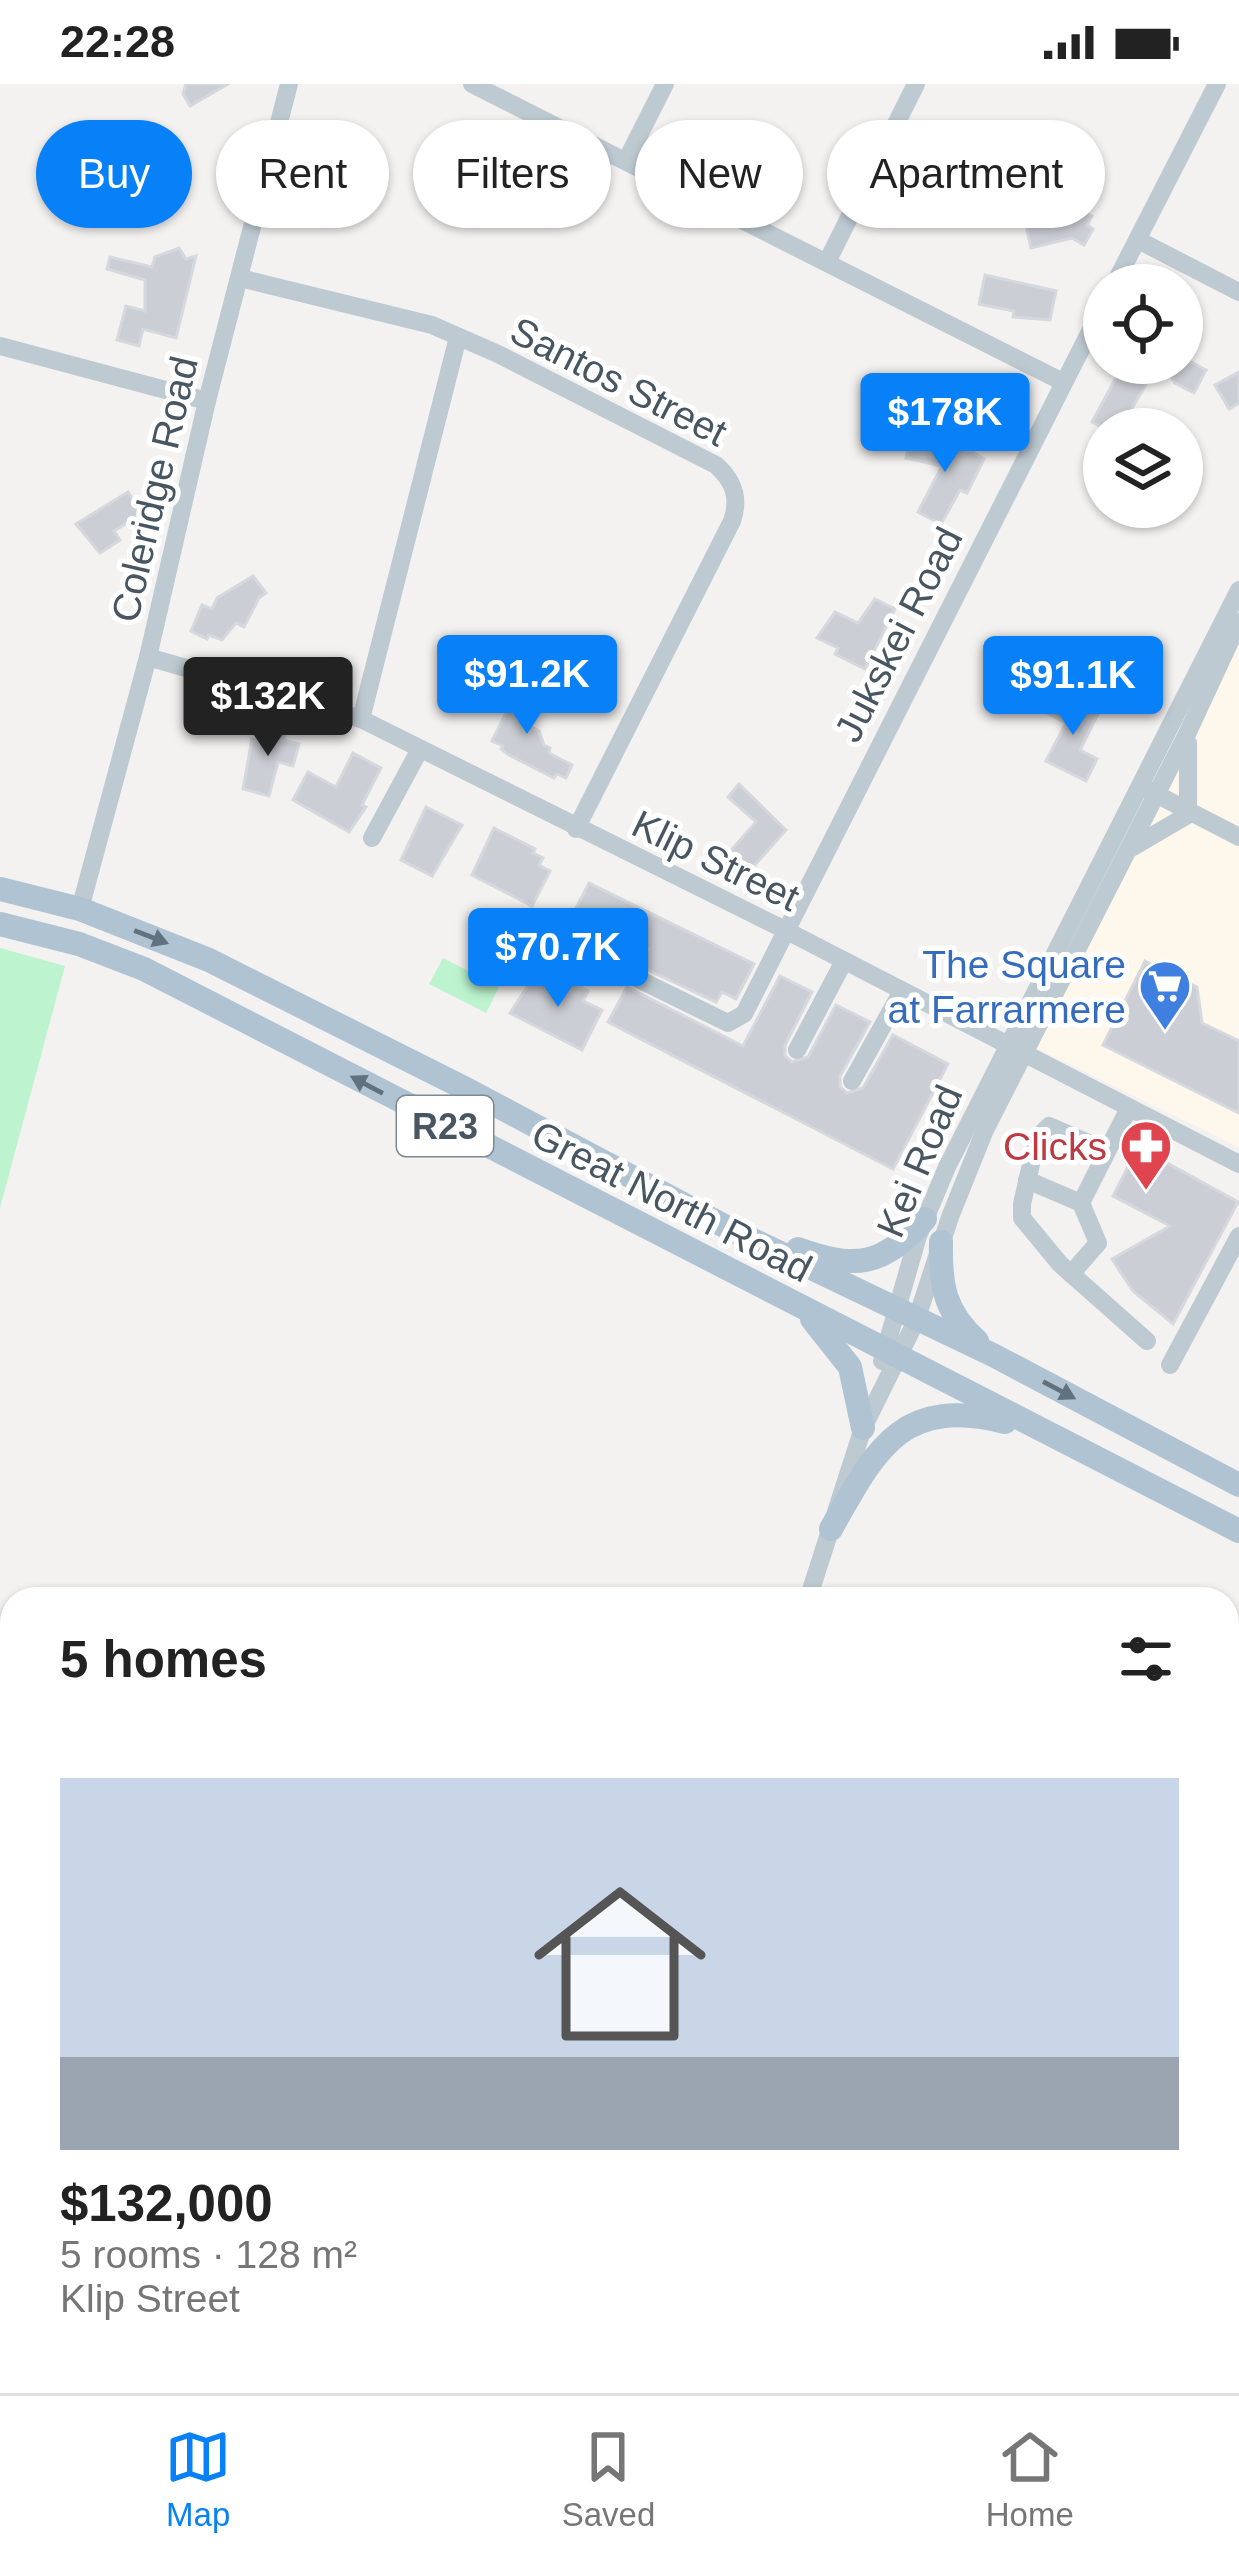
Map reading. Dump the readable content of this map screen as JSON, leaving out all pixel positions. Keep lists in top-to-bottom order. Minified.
{"streets":{"main road":["R23","Great North Road"],"street":["Santos Street","Coleridge Road","Jukskei Road","Klip Street","Kei Road"]},"crossings":[["Santos Street","Coleridge Road"],["Santos Street","Klip Street"],["Coleridge Road","Klip Street"],["Coleridge Road","Great North Road"],["Jukskei Road","Klip Street"],["Klip Street","Kei Road"],["Kei Road","Great North Road"]],"places":{"supermarket":["The Square at Farrarmere"],"pharmacy":["Clicks"]},"page":{"status":"22:28","chip":["Buy","Rent","Filters","New","Apartment"],"price":["$178K","$91.2K","$91.1K","$132K","$70.7K"],"heading":"5 homes","list":[{"name":"$132,000","note":"5 rooms · 128 m² · Klip Street"}],"tabs":["Map","Saved","Home"]}}
